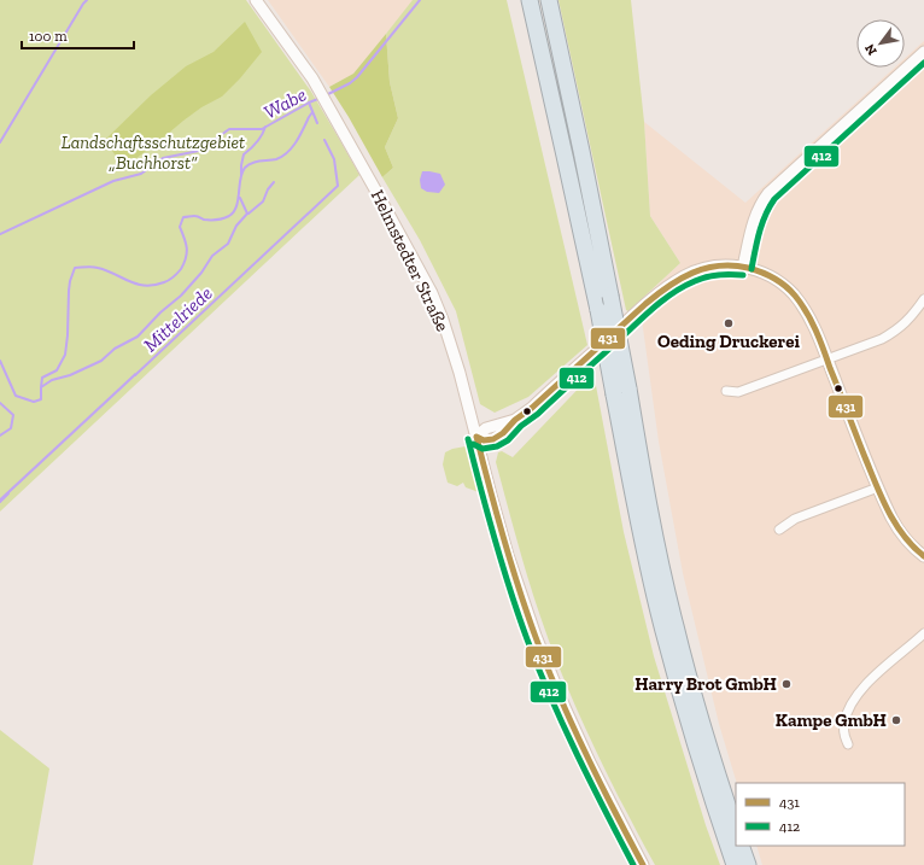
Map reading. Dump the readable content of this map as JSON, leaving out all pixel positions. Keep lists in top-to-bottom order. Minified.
{"streets":{"street":["Helmstedter Straße"]},"water":["Wabe","Mittelriede"],"parks":["Landschaftsschutzgebiet „Buchhorst“"],"places":["Oeding Druckerei","Harry Brot GmbH","Kampe GmbH"],"lines":["transit line 412","transit line 431"],"legend":["431","412"],"scale_bar":"100 m","north":"bottom left"}
